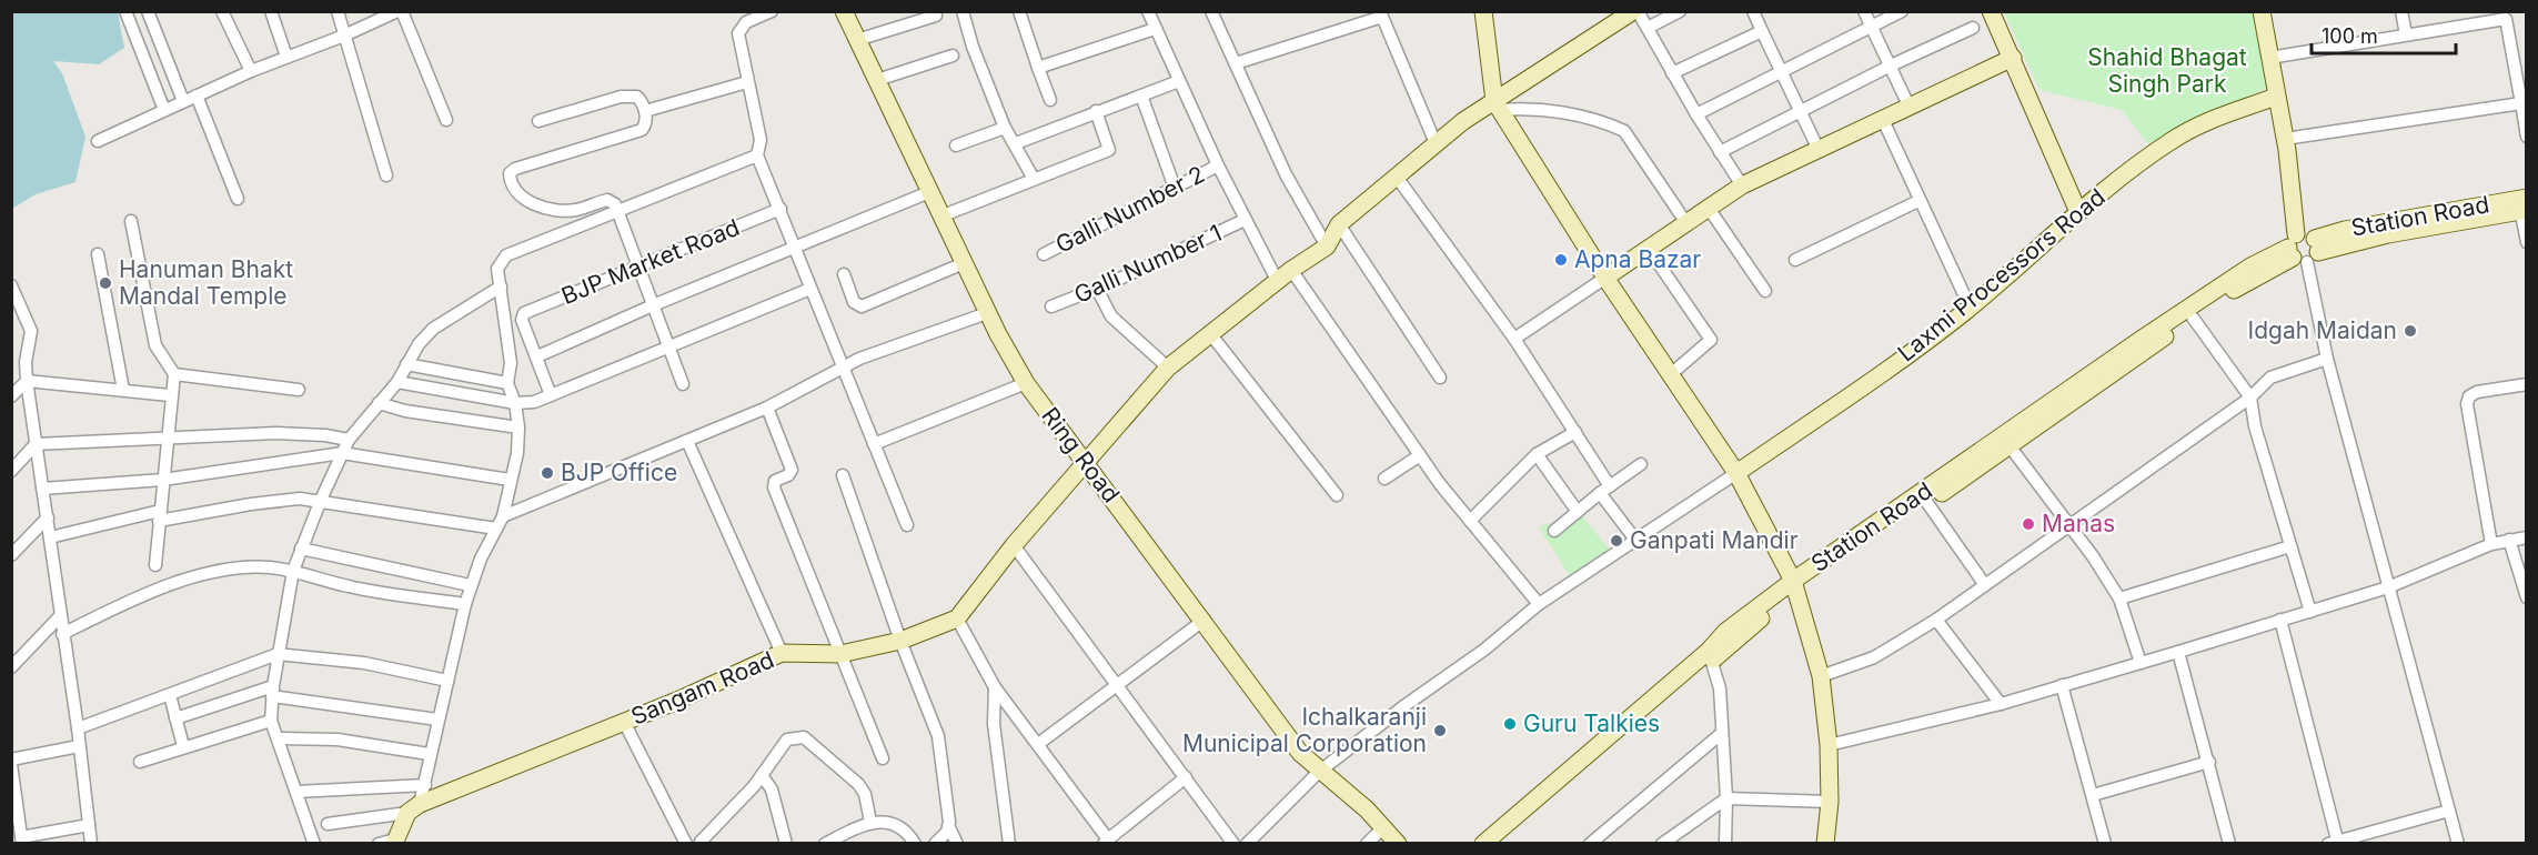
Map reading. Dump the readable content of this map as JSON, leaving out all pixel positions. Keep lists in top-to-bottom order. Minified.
{"streets":{"main road":["Station Road","Laxmi Processors Road","Ring Road","Sangam Road"],"street":["Galli Number 2","BJP Market Road","Galli Number 1"]},"parks":["Shahid Bhagat Singh Park"],"places":["Apna Bazar","Hanuman Bhakt Mandal Temple","Idgah Maidan","BJP Office","Manas","Ganpati Mandir","Guru Talkies","Ichalkaranji Municipal Corporation"],"scale_bar":"100 m"}
